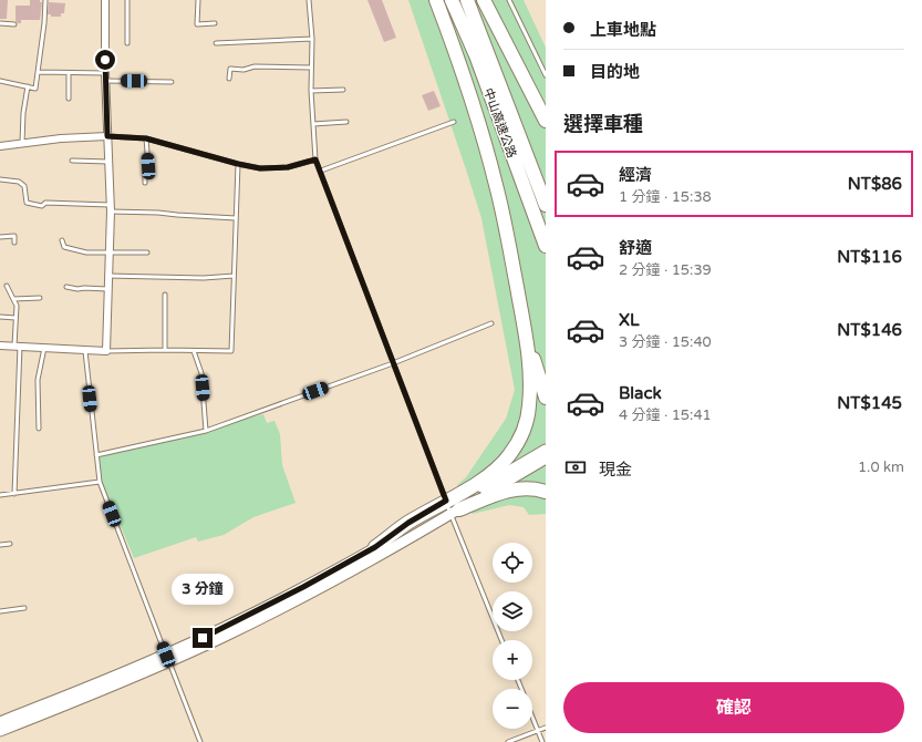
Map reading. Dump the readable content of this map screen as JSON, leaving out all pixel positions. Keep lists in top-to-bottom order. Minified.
{"streets":{"highway":["中山高速公路"]},"page":{"banner":["上車地點","目的地"],"heading":"選擇車種","list":[{"name":"經濟","note":"1 分鐘 · 15:38","value":"NT$86"},{"name":"舒適","note":"2 分鐘 · 15:39","value":"NT$116"},{"name":"XL","note":"3 分鐘 · 15:40","value":"NT$146"},{"name":"Black","note":"4 分鐘 · 15:41","value":"NT$145"}],"pay":["現金","1.0 km"],"map_buttons":["+","−"],"bubble":"3 分鐘","buttons":"確認"}}
